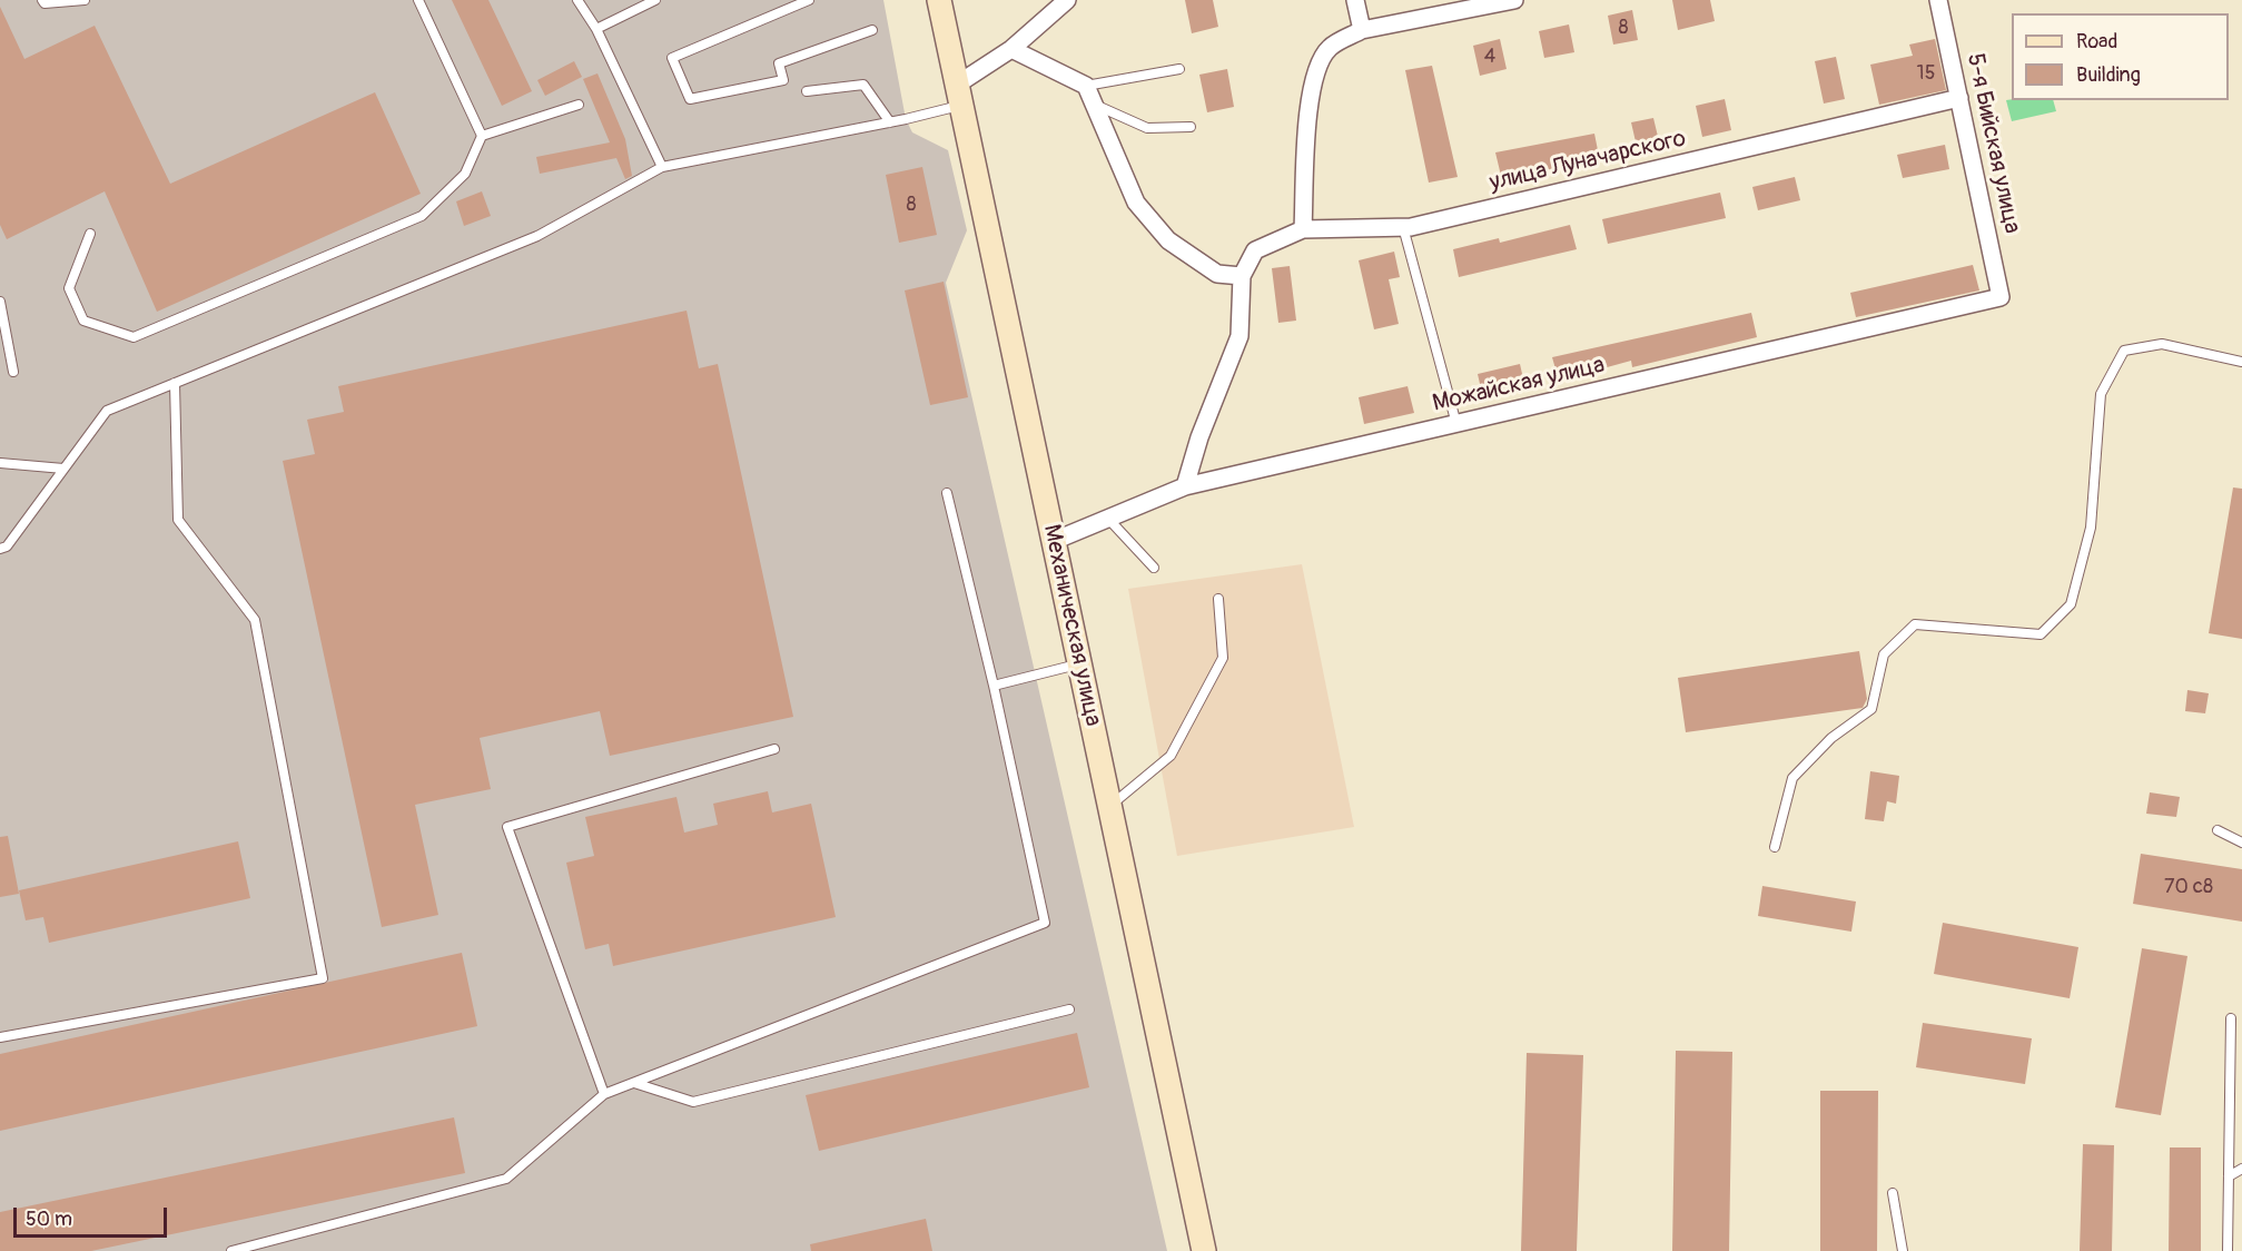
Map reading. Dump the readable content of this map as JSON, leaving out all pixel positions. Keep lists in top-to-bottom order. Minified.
{"streets":{"street":["5-я Бийская улица","улица Луначарского","Можайская улица","Механическая улица"]},"crossings":[["5-я Бийская улица","улица Луначарского"],["5-я Бийская улица","Можайская улица"],["Можайская улица","Механическая улица"]],"house_numbers":["8","4","15","8","70 с8"],"legend":["Road","Building"],"scale_bar":"50 m"}
